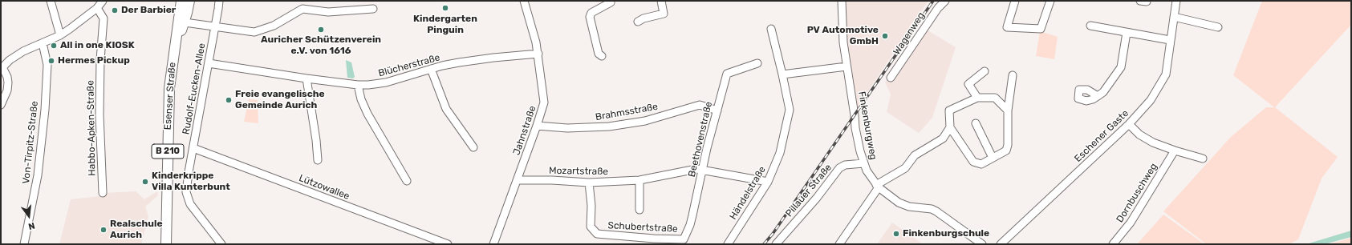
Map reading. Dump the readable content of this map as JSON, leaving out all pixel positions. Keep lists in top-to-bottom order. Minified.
{"streets":{"main road":["Esenser Straße","B 210"],"street":["Wagenweg","Blücherstraße","Rudolf-Eucken-Allee","Brahmsstraße","Finkenburgweg","Habbo-Apken-Straße","Jahnstraße","Eschener Gaste","Beethovenstraße","Von-Tirpitz-Straße","Mozartstraße","Lützowallee","Pillauer Straße","Händelstraße","Dornbuschweg","Schubertstraße"]},"crossings":[["Blücherstraße","Rudolf-Eucken-Allee"],["Blücherstraße","Jahnstraße"],["Rudolf-Eucken-Allee","Lützowallee"],["Brahmsstraße","Jahnstraße"],["Brahmsstraße","Beethovenstraße"],["Finkenburgweg","Pillauer Straße"],["Jahnstraße","Mozartstraße"],["Beethovenstraße","Mozartstraße"],["Beethovenstraße","Schubertstraße"],["Mozartstraße","Händelstraße"],["Mozartstraße","Schubertstraße"]],"places":["Kindergarten Pinguin","Der Barbier","Auricher Schützenverein e.V. von 1616","PV Automotive GmbH","All in one KIOSK","Hermes Pickup","Freie evangelische Gemeinde Aurich","Kinderkrippe Villa Kunterbunt","Realschule Aurich","Finkenburgschule"],"north":"bottom"}
